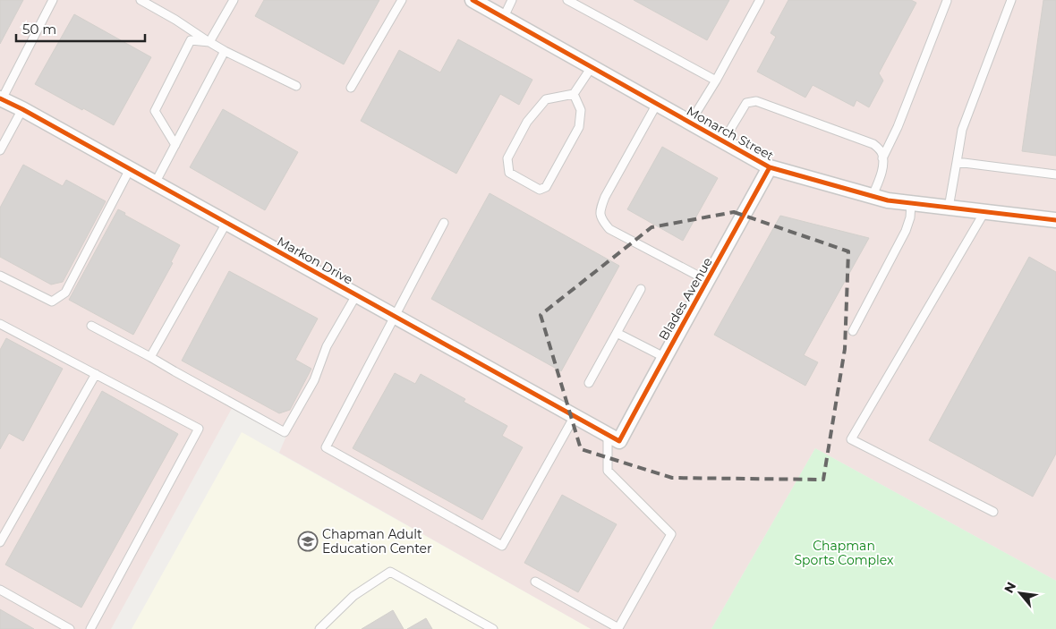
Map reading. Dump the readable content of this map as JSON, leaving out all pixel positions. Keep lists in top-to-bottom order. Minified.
{"streets":{"street":["Monarch Street","Markon Drive","Blades Avenue"]},"crossings":[["Monarch Street","Blades Avenue"],["Markon Drive","Blades Avenue"]],"parks":["Chapman Sports Complex"],"places":{"school or university":["Chapman Adult Education Center"]},"scale_bar":"50 m","north":"top left"}
